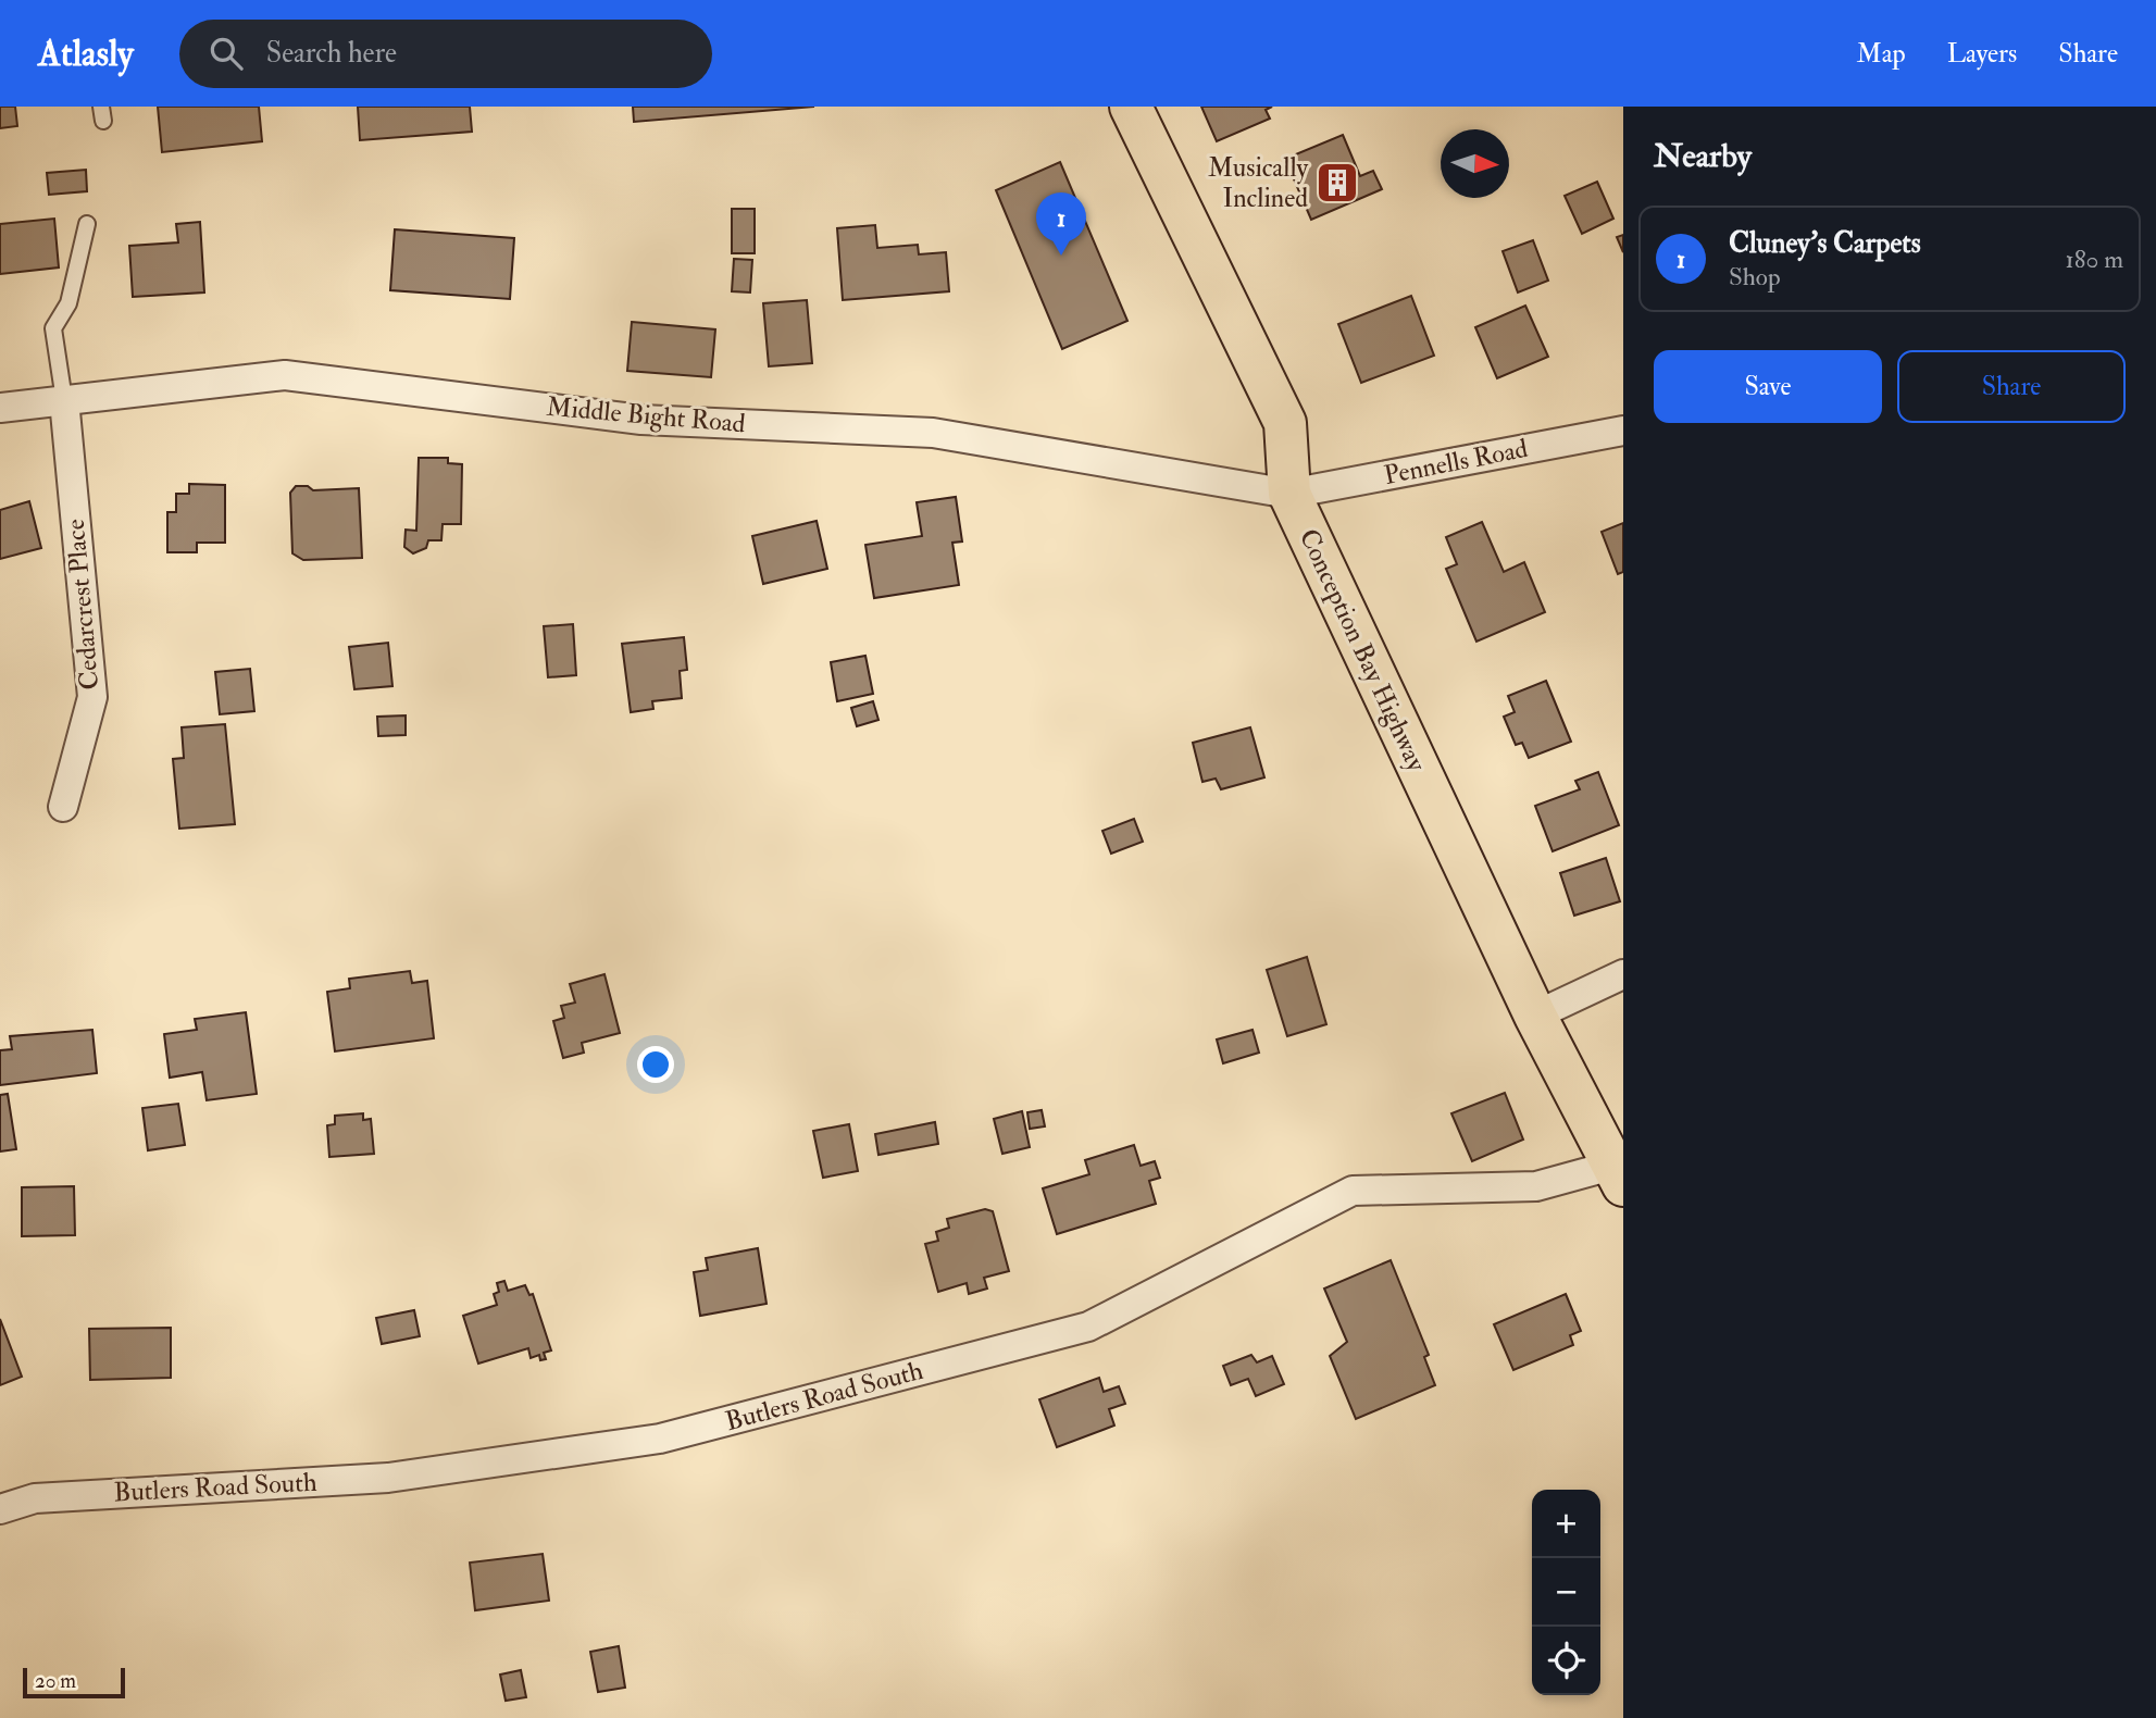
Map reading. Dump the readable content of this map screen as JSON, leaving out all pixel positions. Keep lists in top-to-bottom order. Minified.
{"streets":{"main road":["Conception Bay Highway"],"street":["Middle Bight Road","Pennells Road","Cedarcrest Place","Butlers Road South"]},"crossings":[["Middle Bight Road","Pennells Road"],["Middle Bight Road","Cedarcrest Place"],["Middle Bight Road","Conception Bay Highway"],["Pennells Road","Conception Bay Highway"],["Conception Bay Highway","Butlers Road South"]],"places":{"building":["Musically Inclined"]},"scale_bar":"20 m","north":"right","page":{"header":"Atlasly","search":"Search here","nav":["Map","Layers","Share"],"heading":"Nearby","pins":"1","list":[{"mark":"1","name":"Cluney's Carpets","note":"Shop","value":"180 m"}],"buttons":["Save","Share"],"map_buttons":["+","−"],"scale":"20 m"}}
